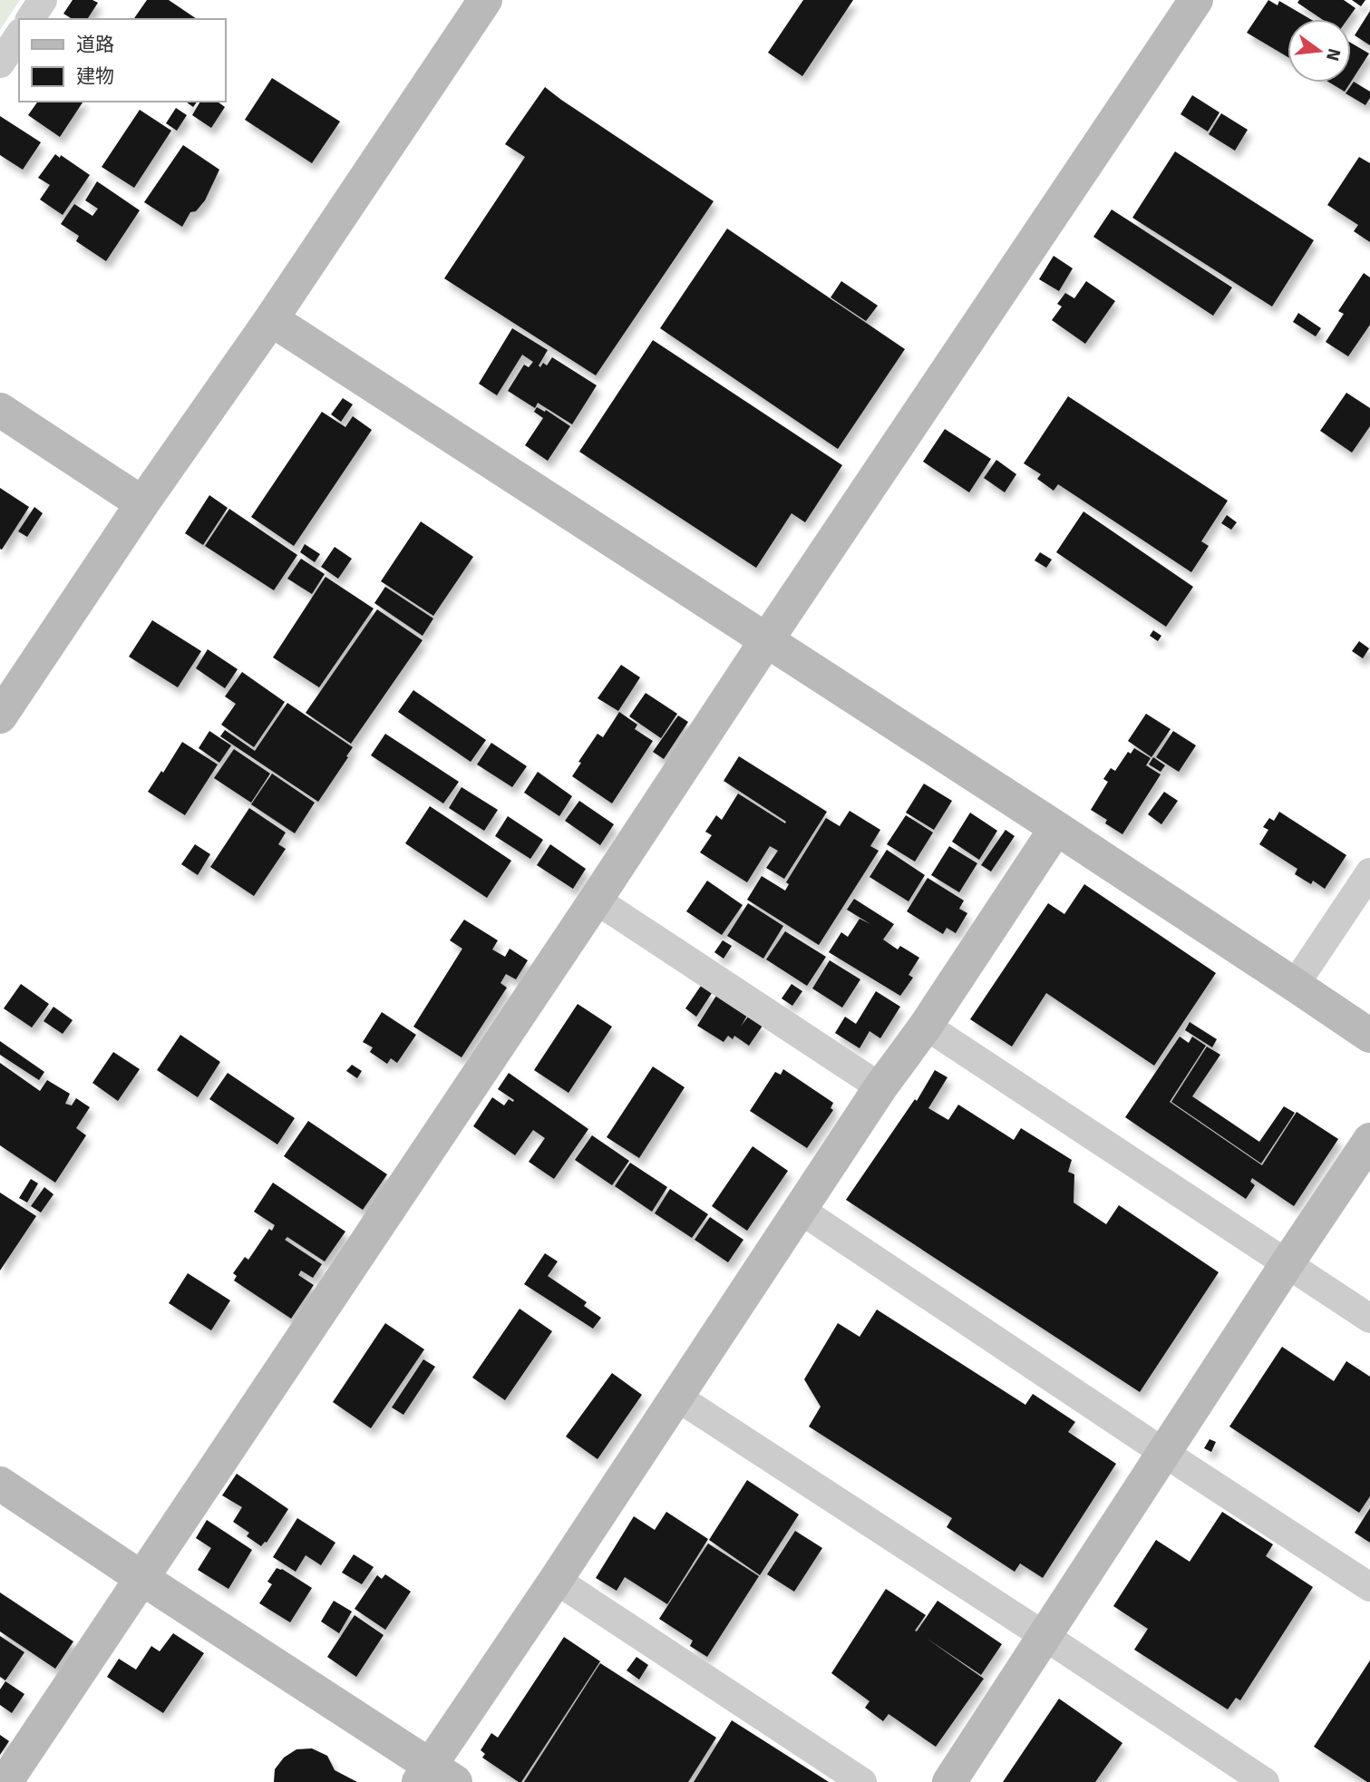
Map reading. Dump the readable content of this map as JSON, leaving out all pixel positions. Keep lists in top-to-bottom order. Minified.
{"legend":["道路","建物"],"north":"right"}
